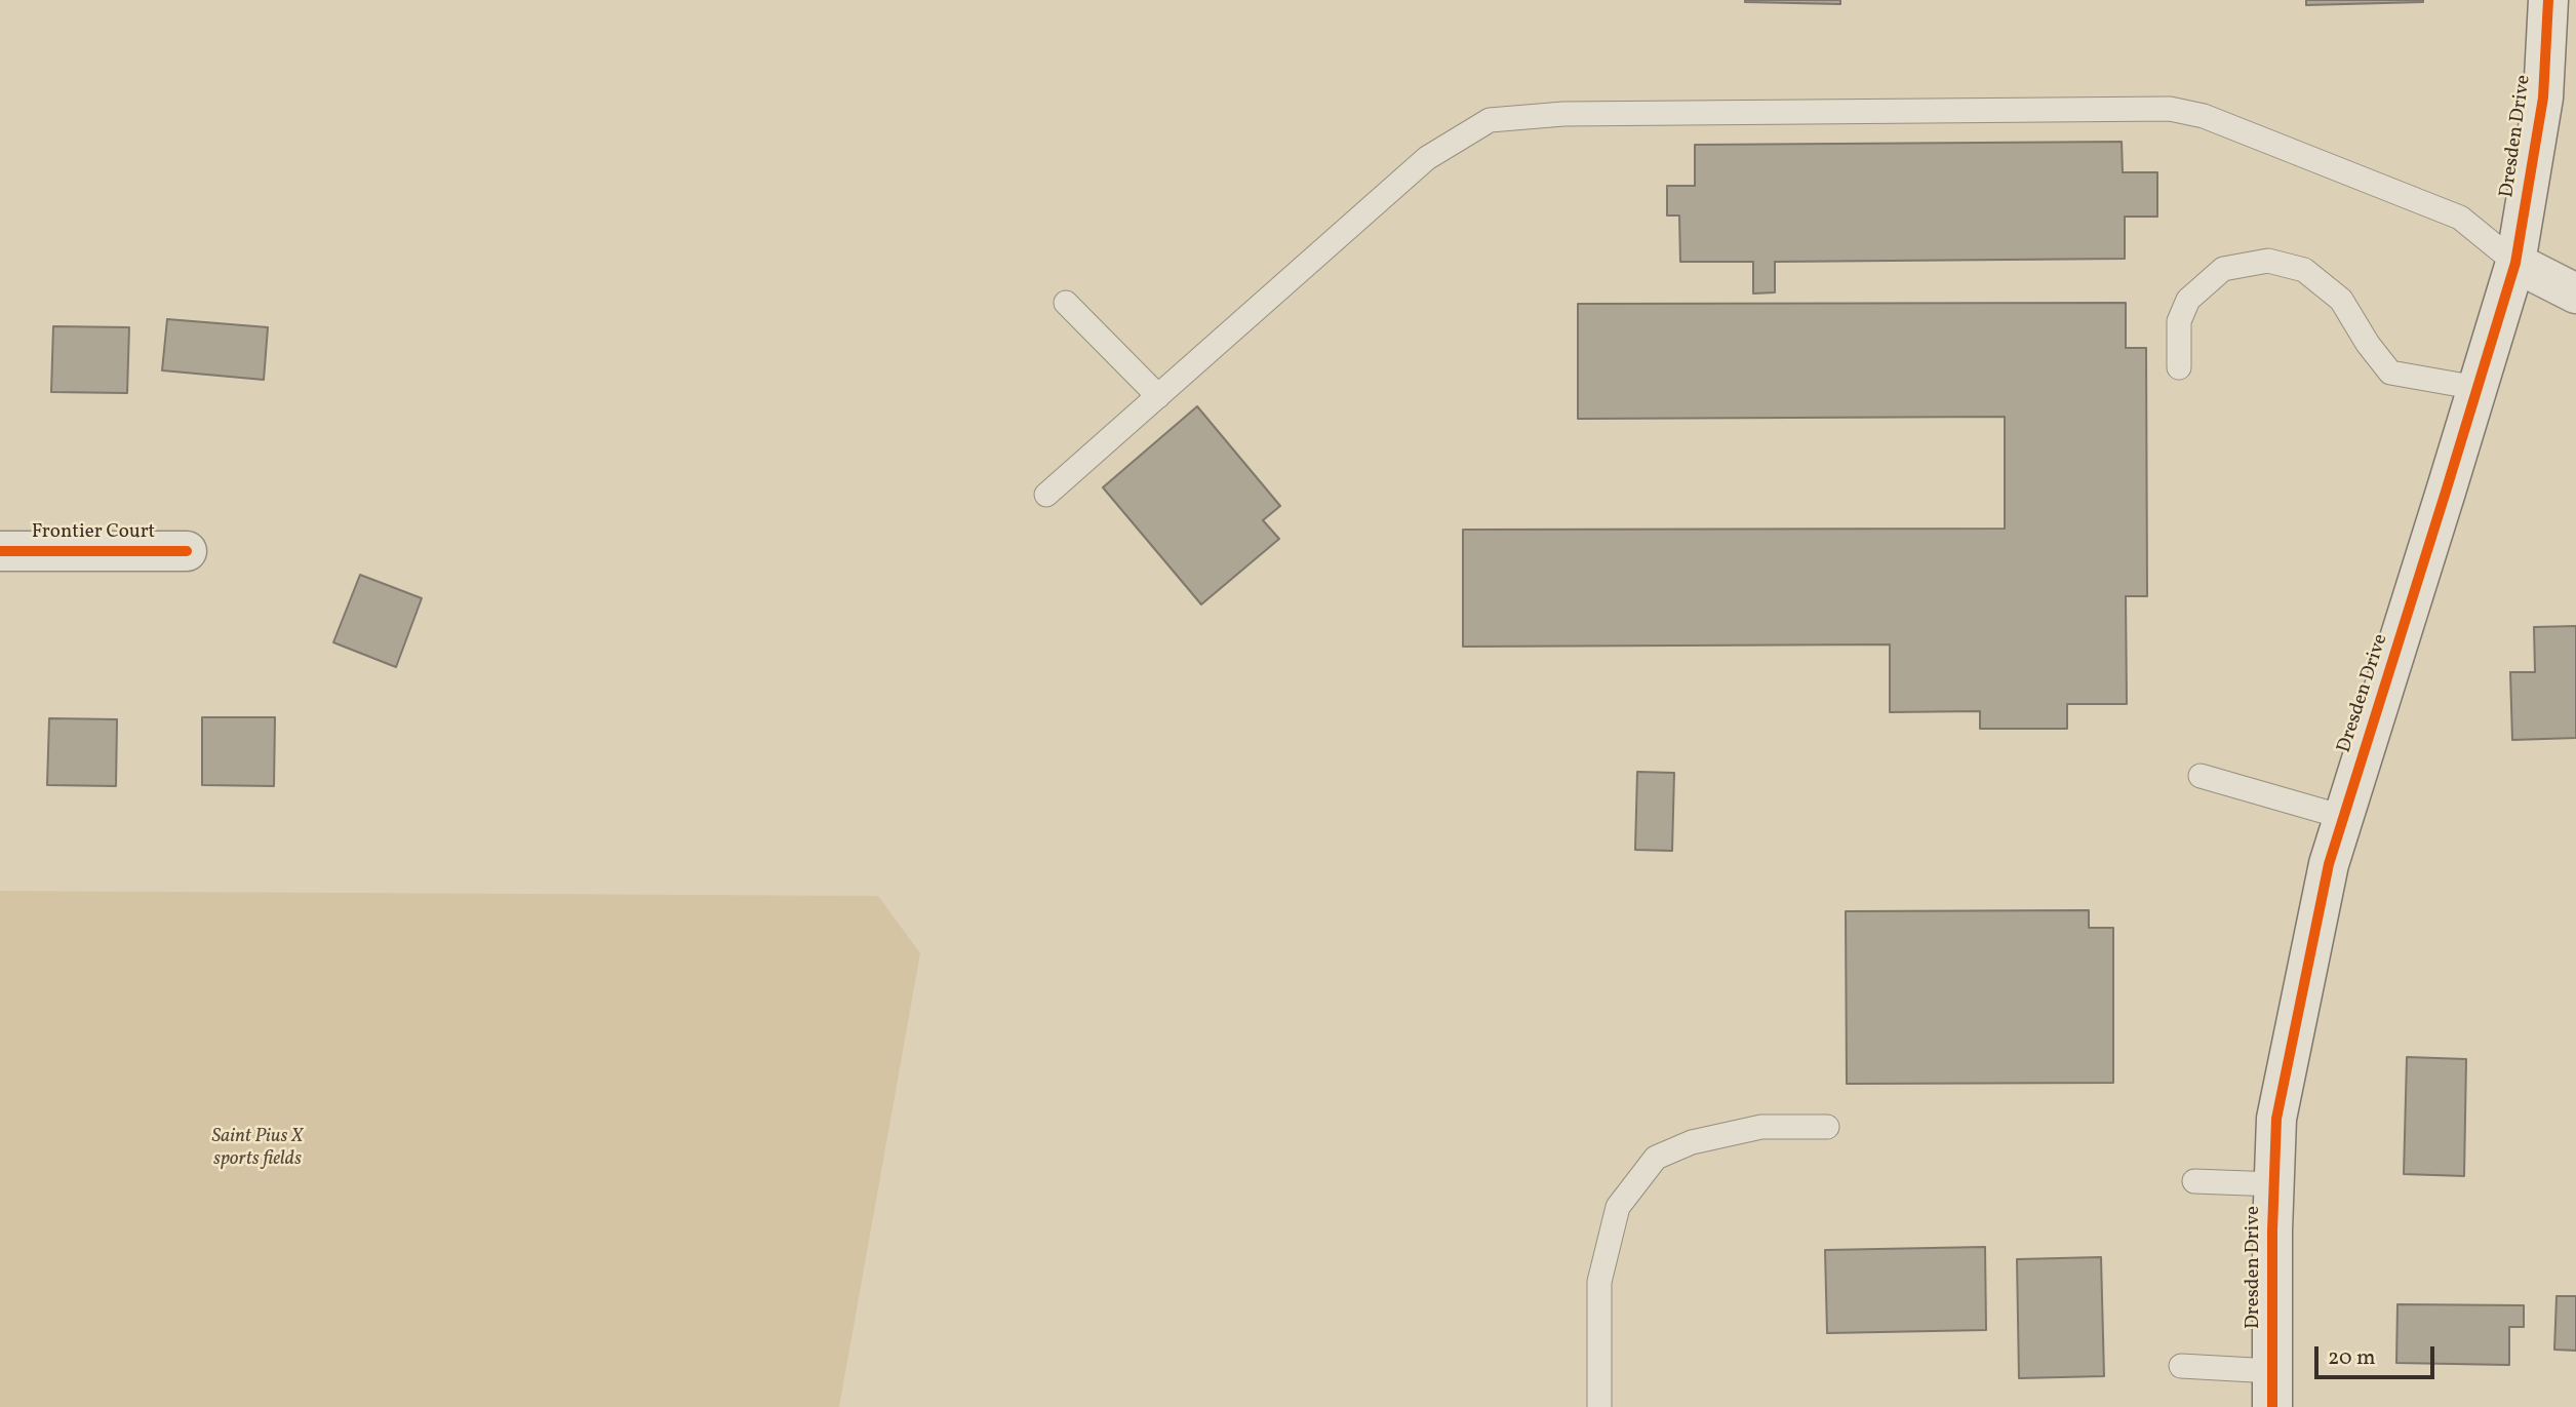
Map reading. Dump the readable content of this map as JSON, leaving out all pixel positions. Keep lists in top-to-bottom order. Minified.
{"streets":{"street":["Dresden Drive","Frontier Court"]},"parks":["Saint Pius X sports fields"],"scale_bar":"20 m"}
